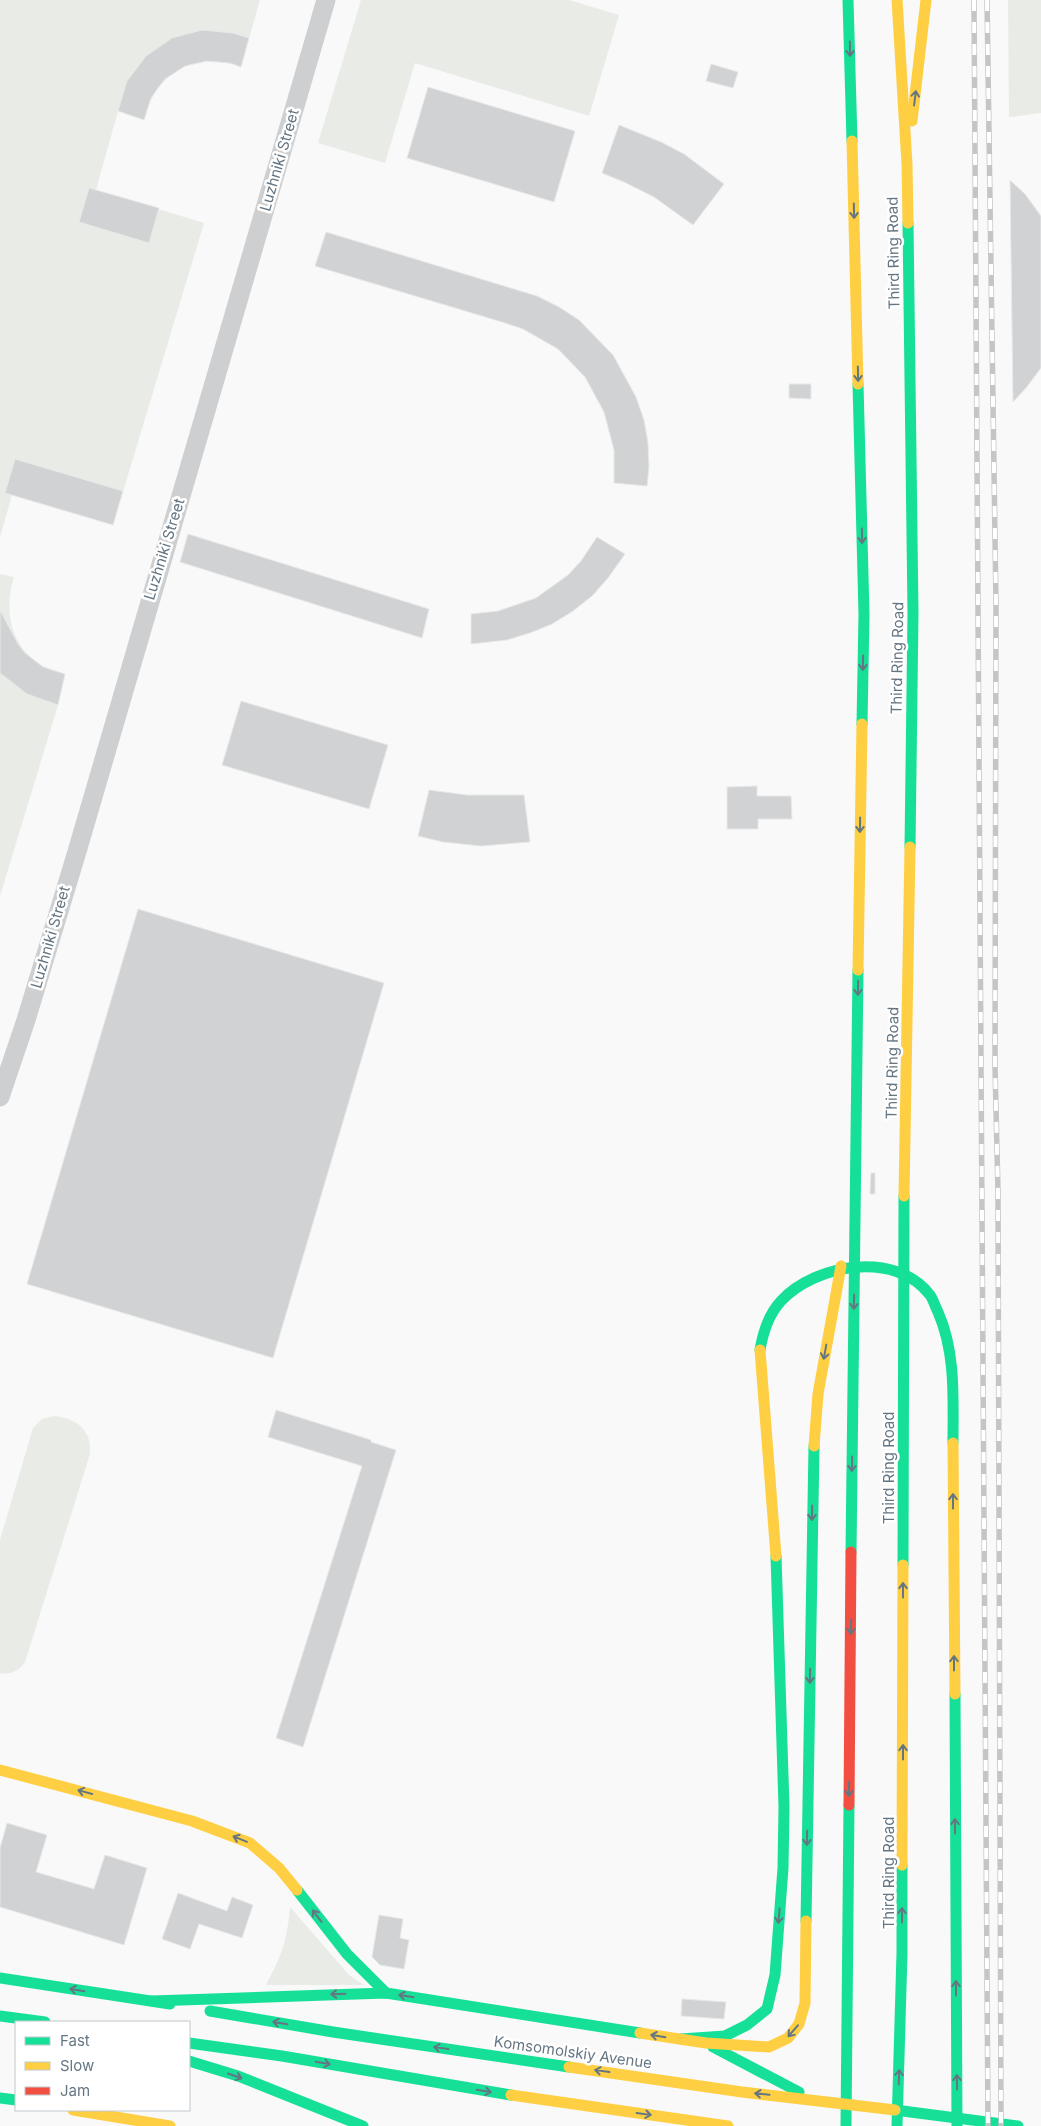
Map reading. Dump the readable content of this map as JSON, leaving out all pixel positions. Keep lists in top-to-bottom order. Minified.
{"streets":{"main road":["Third Ring Road","Komsomolskiy Avenue"],"street":["Luzhniki Street"]},"legend":["Fast","Slow","Jam"]}
